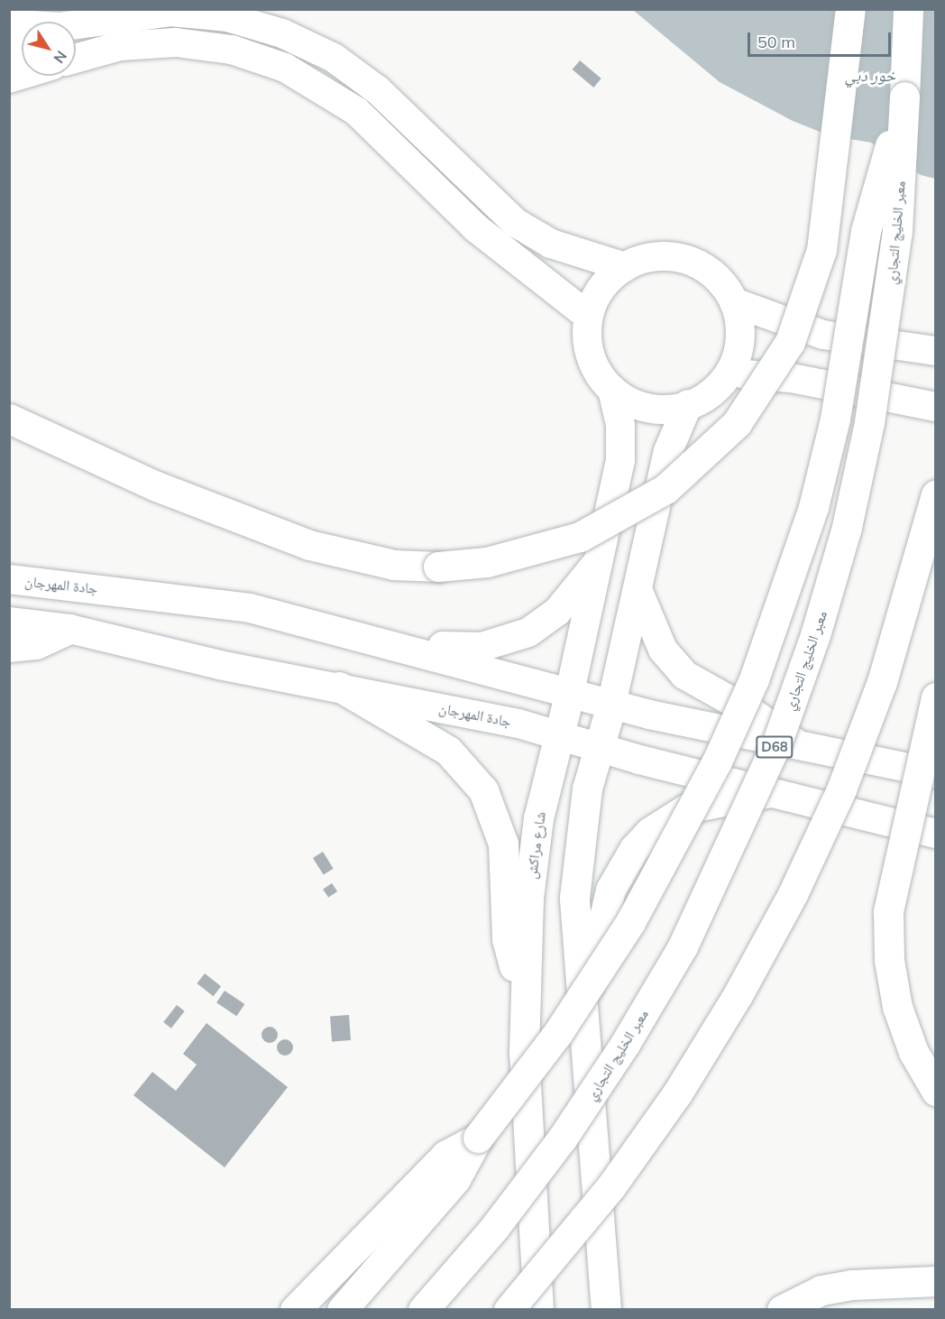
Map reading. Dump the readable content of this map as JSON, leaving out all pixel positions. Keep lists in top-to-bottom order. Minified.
{"streets":{"main road":["معبر الخليج التجاري","D68","شارع مراكش"],"street":["جادة المهرجان"]},"crossings":[["جادة المهرجان","شارع مراكش"]],"water":["خور دبي"],"scale_bar":"50 m","north":"bottom right"}
